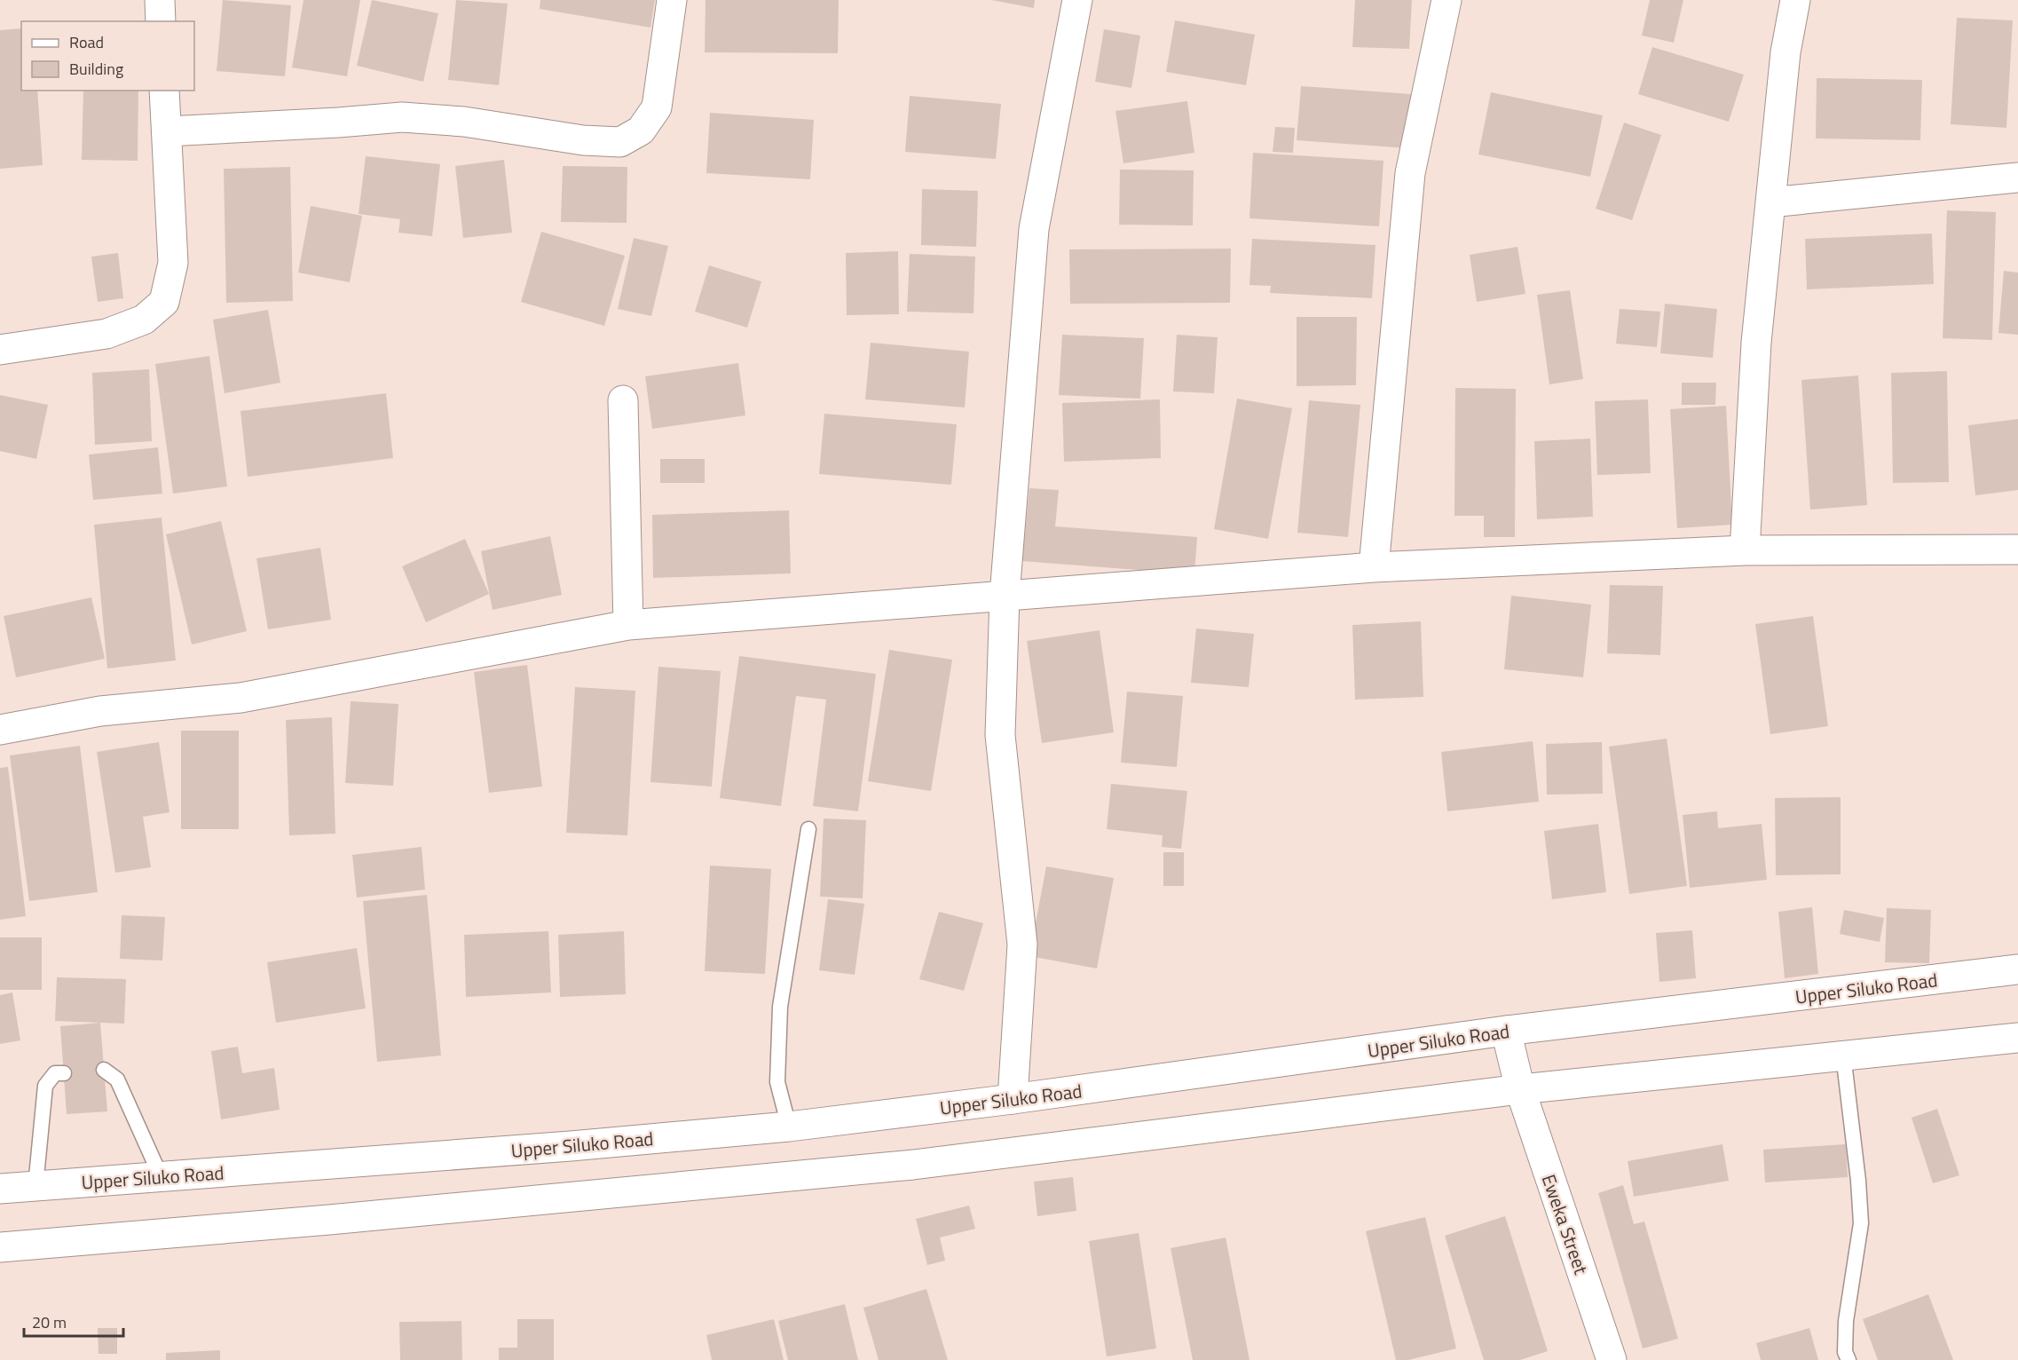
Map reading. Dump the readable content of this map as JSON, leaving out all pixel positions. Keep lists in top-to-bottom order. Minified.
{"streets":{"street":["Upper Siluko Road","Eweka Street"]},"legend":["Road","Building"],"scale_bar":"20 m"}
